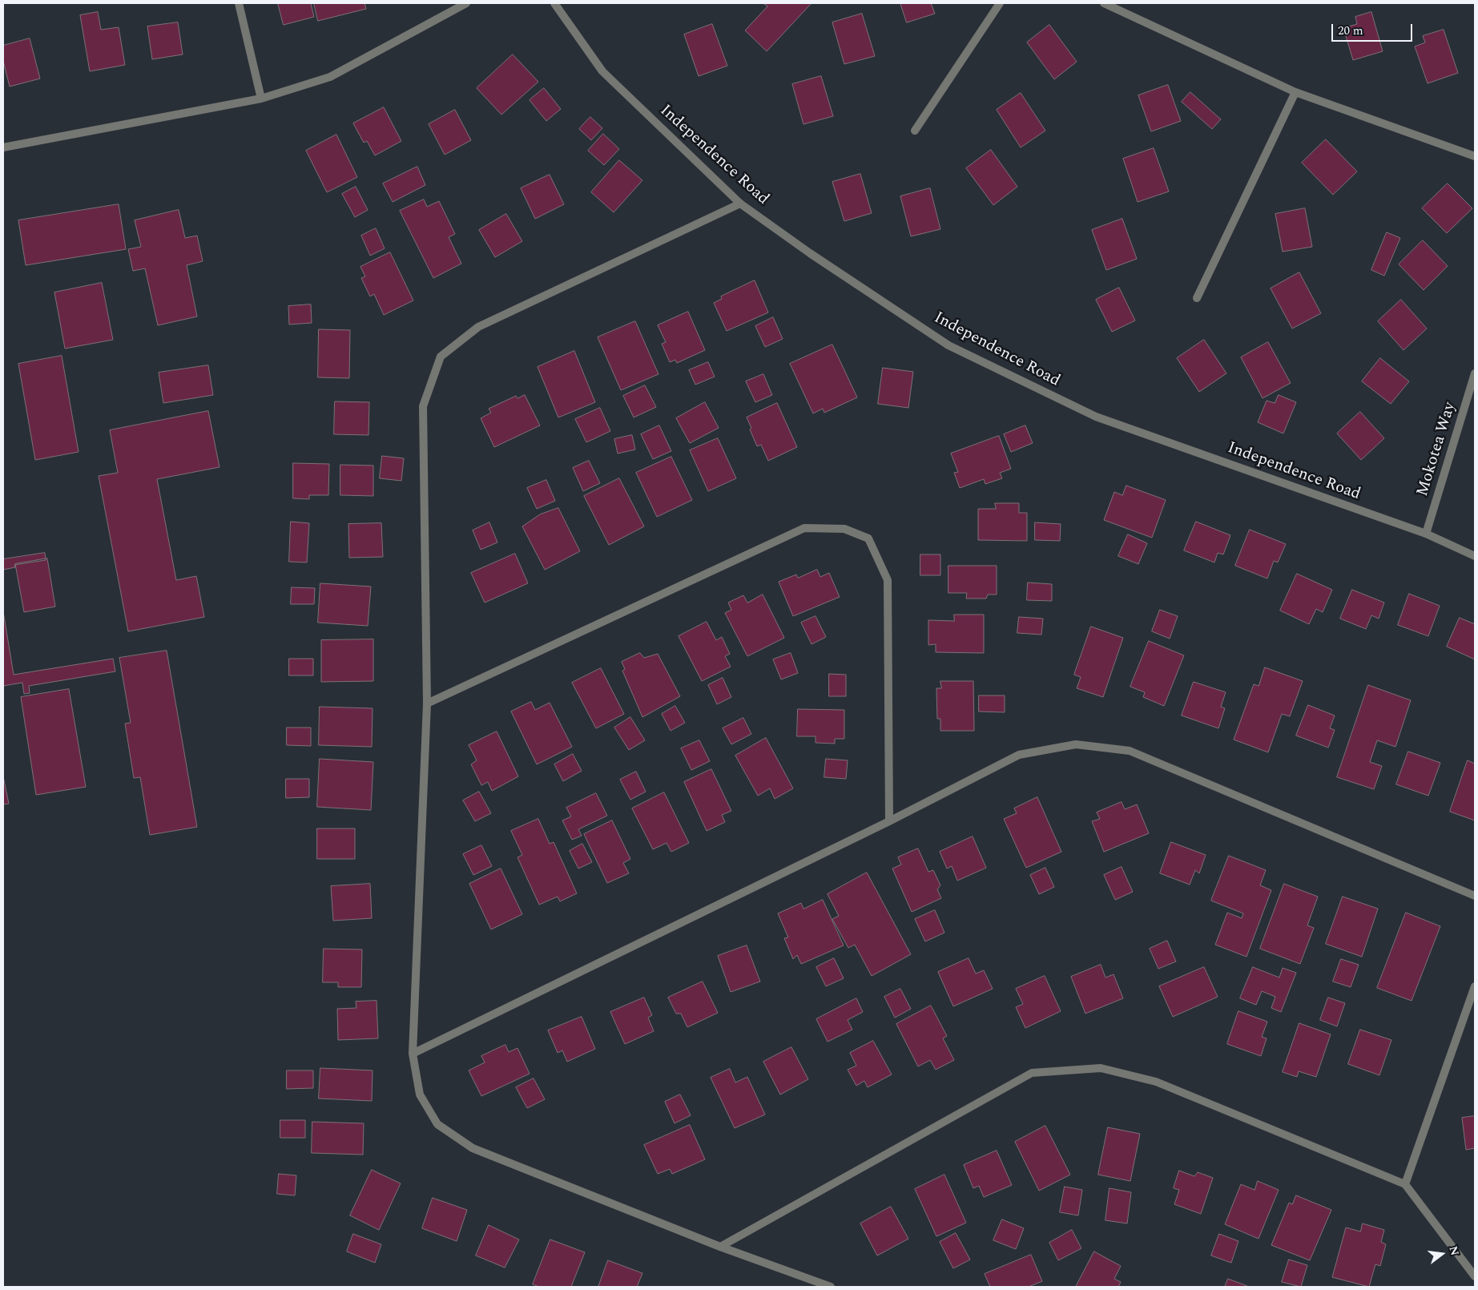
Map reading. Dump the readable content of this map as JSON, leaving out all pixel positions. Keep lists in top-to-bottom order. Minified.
{"streets":{"street":["Independence Road","Mokotea Way"]},"crossings":[["Independence Road","Mokotea Way"]],"scale_bar":"20 m","north":"right"}
